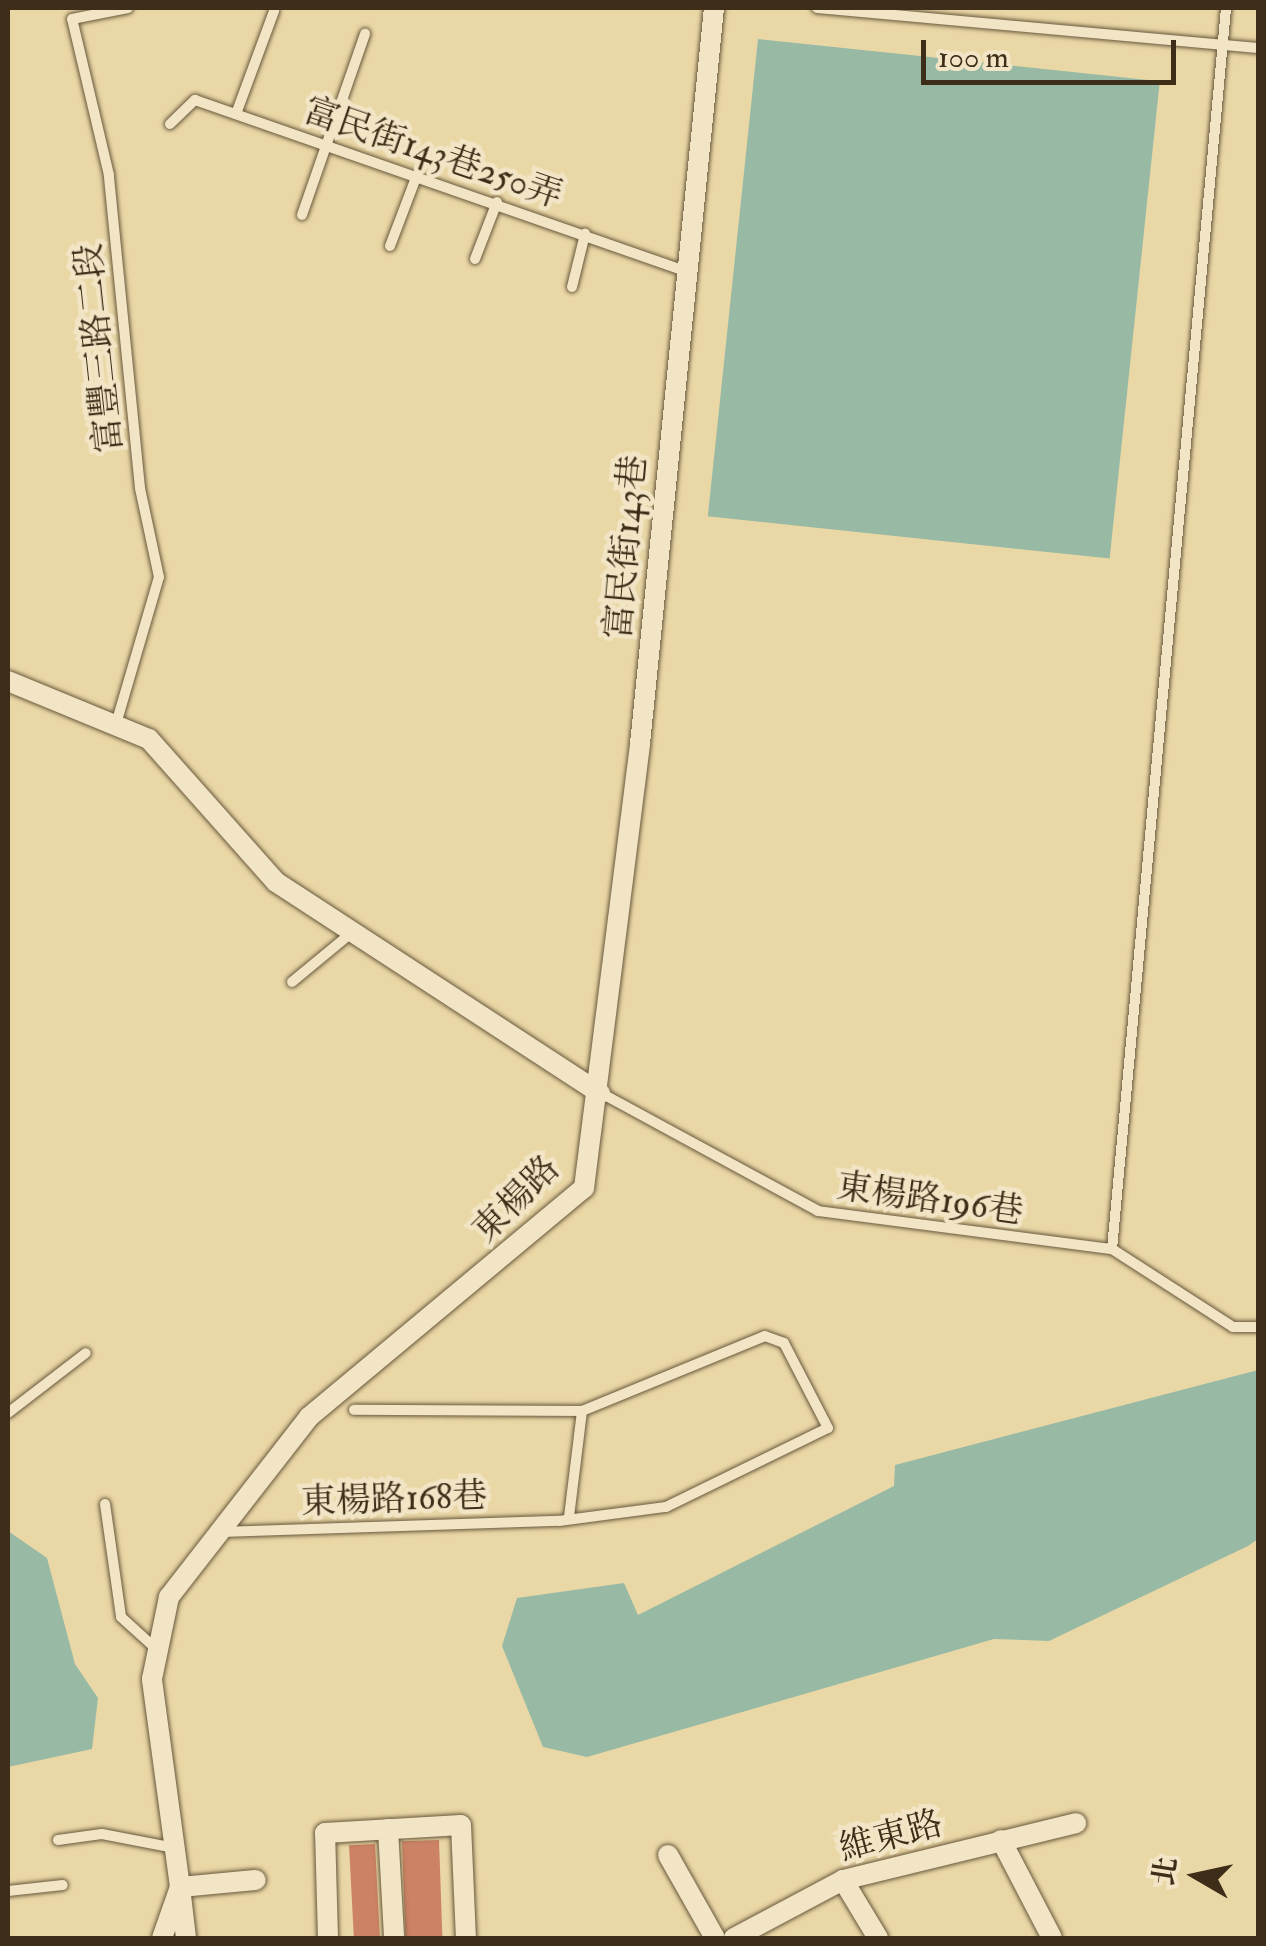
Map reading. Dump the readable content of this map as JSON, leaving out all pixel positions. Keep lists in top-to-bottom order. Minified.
{"streets":{"street":["富民街143巷","東楊路","維東路"],"lane":["富民街143巷250弄","富豐三路二段","東楊路196巷","東楊路168巷"]},"crossings":[["富民街143巷250弄","富民街143巷"],["富民街143巷","東楊路"],["富民街143巷","東楊路196巷"],["東楊路","東楊路196巷"],["東楊路","東楊路168巷"]],"scale_bar":"100 m","north":"left"}
